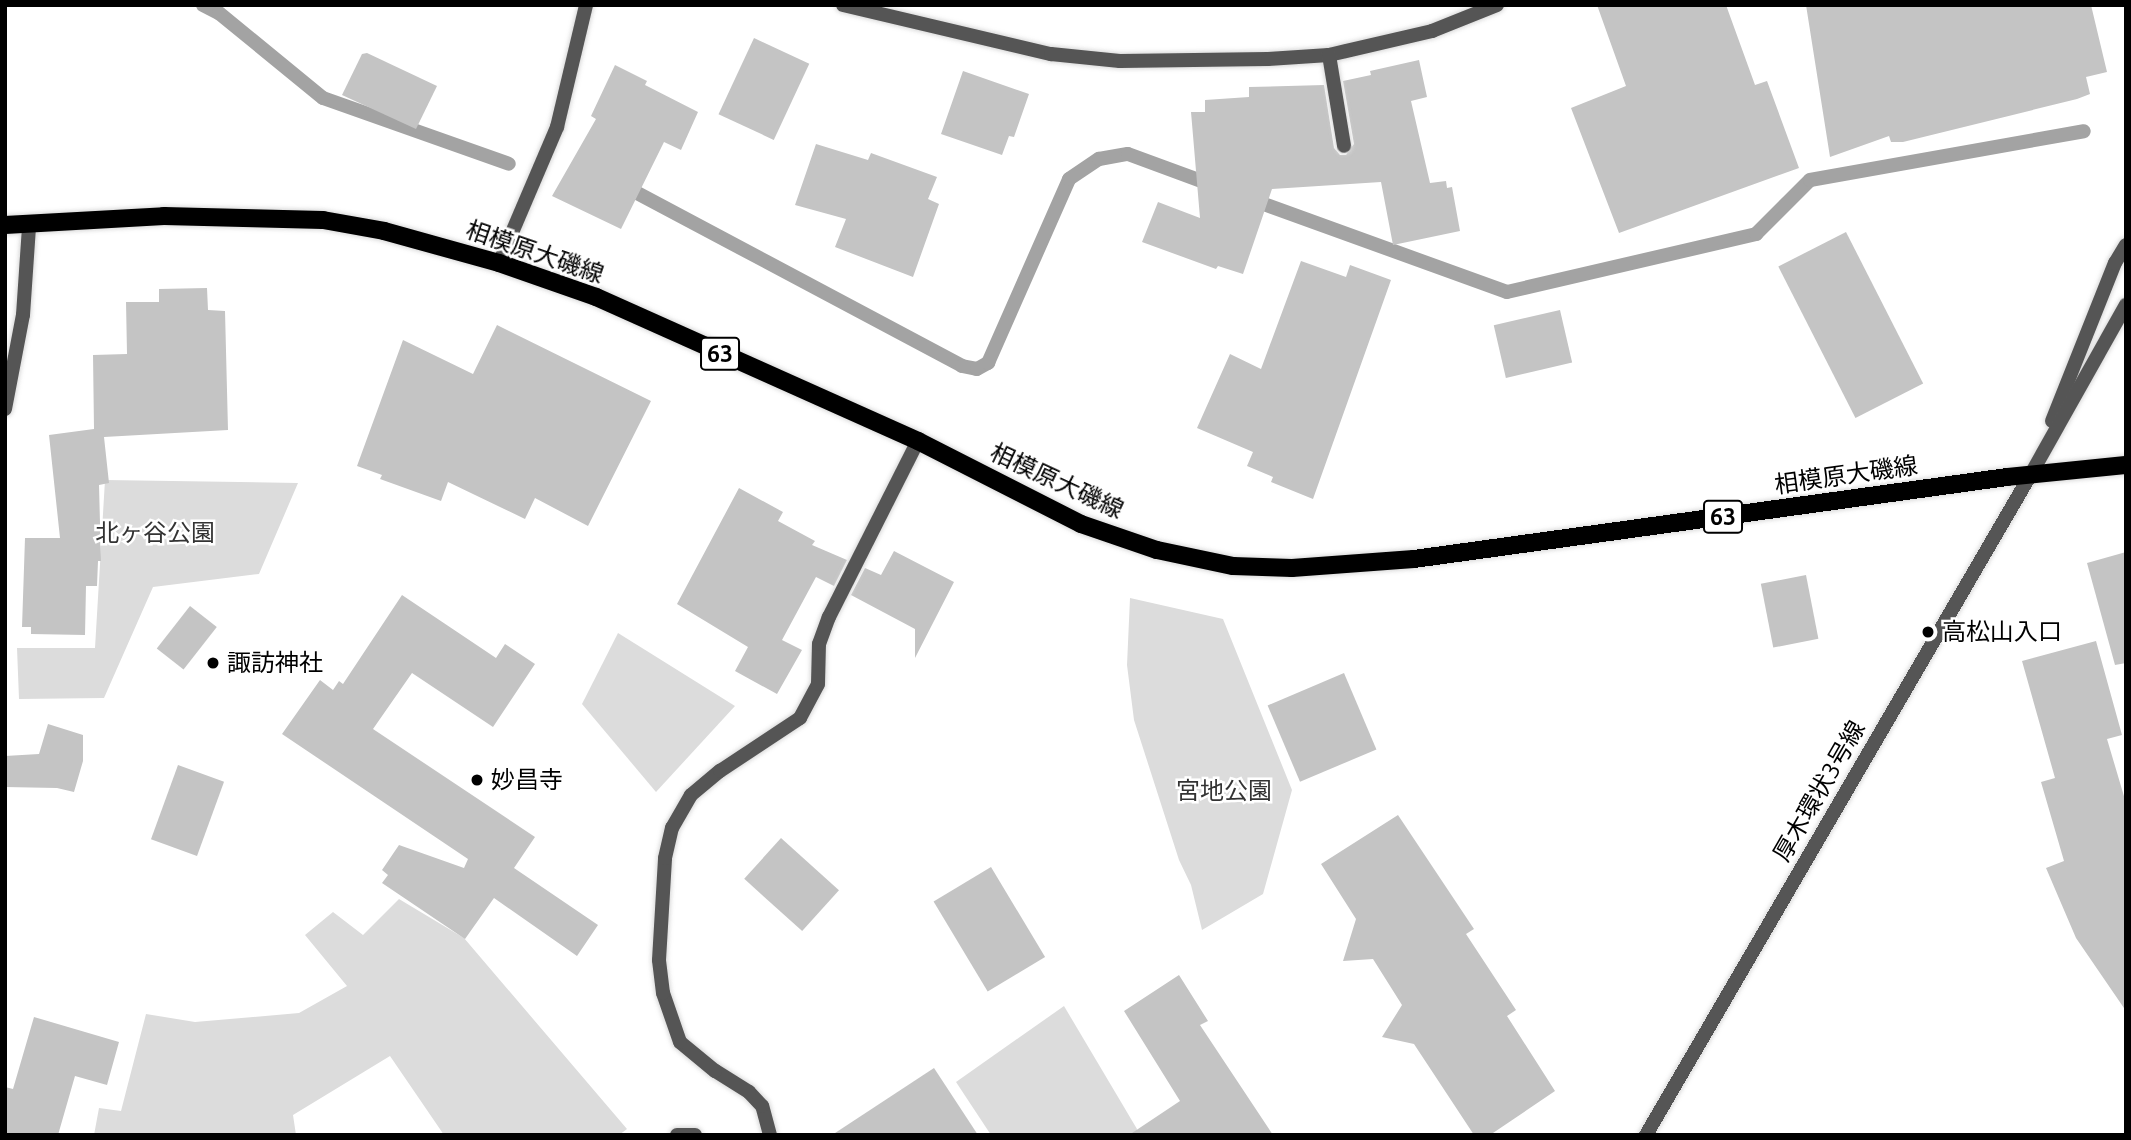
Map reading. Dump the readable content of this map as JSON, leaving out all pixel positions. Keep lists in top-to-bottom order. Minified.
{"streets":{"main road":["相模原大磯線","63"],"street":["厚木環状3号線"]},"crossings":[["相模原大磯線","厚木環状3号線"]],"parks":["北ヶ谷公園","宮地公園"],"places":["高松山入口","諏訪神社","妙昌寺"]}
